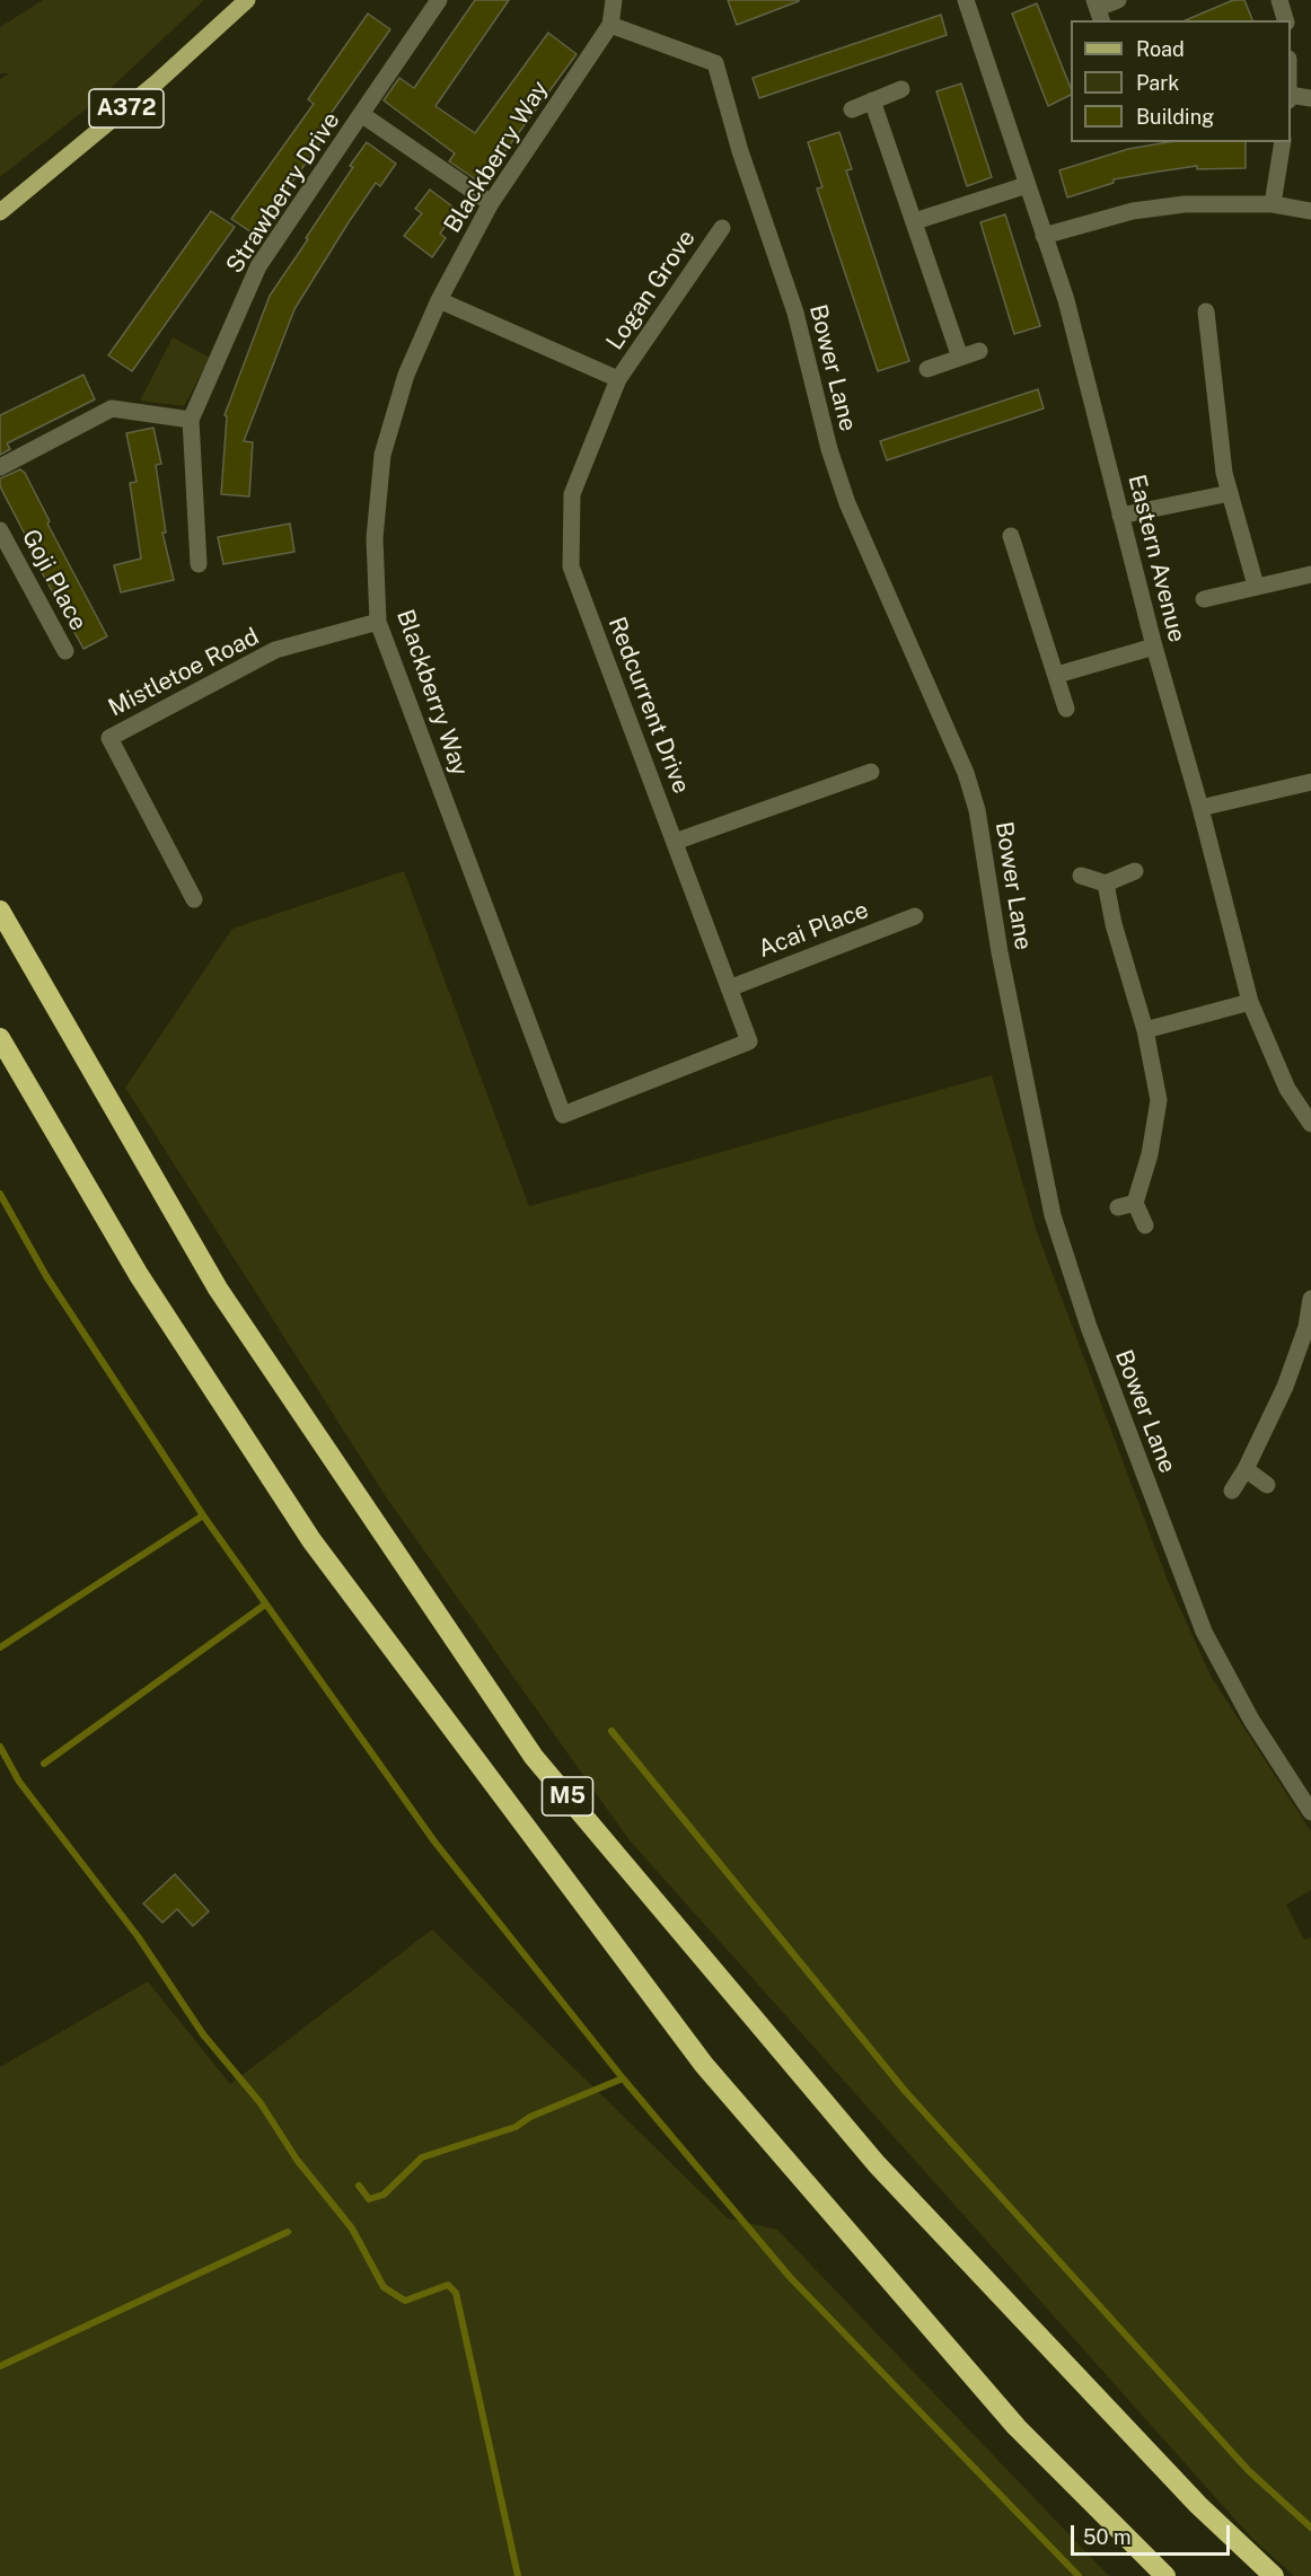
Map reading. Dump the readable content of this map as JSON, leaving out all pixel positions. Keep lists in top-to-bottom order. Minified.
{"streets":{"highway":["M5"],"main road":["A372"],"street":["Blackberry Way","Strawberry Drive","Logan Grove","Bower Lane","Eastern Avenue","Goji Place","Mistletoe Road","Redcurrent Drive","Acai Place"]},"crossings":[["Blackberry Way","Strawberry Drive"],["Blackberry Way","Bower Lane"],["Blackberry Way","Mistletoe Road"],["Blackberry Way","Redcurrent Drive"],["Logan Grove","Redcurrent Drive"],["Redcurrent Drive","Acai Place"]],"legend":["Road","Park","Building"],"scale_bar":"50 m"}
